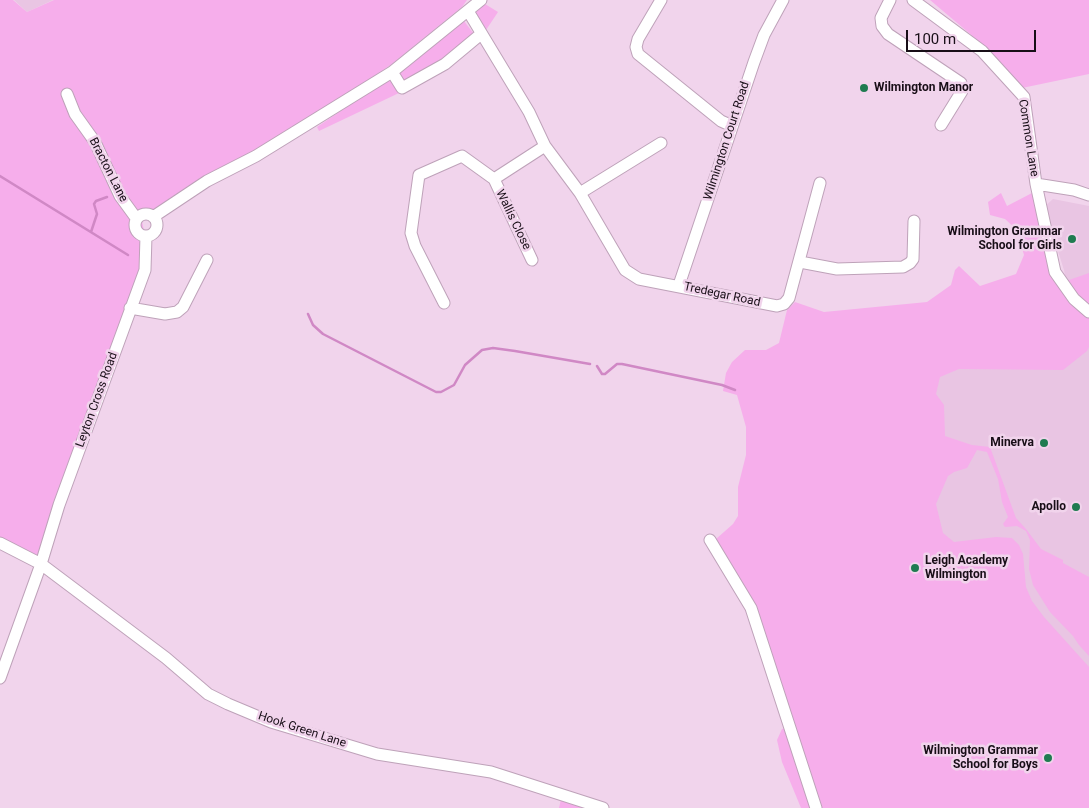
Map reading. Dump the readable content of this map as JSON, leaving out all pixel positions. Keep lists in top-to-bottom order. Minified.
{"streets":{"street":["Common Lane","Wilmington Court Road","Bracton Lane","Wallis Close","Tredegar Road","Leyton Cross Road","Hook Green Lane"]},"crossings":[["Wilmington Court Road","Tredegar Road"],["Bracton Lane","Leyton Cross Road"],["Wallis Close","Tredegar Road"],["Leyton Cross Road","Hook Green Lane"]],"places":["Wilmington Manor","Wilmington Grammar School for Girls","Minerva","Apollo","Leigh Academy Wilmington","Wilmington Grammar School for Boys"],"scale_bar":"100 m"}
